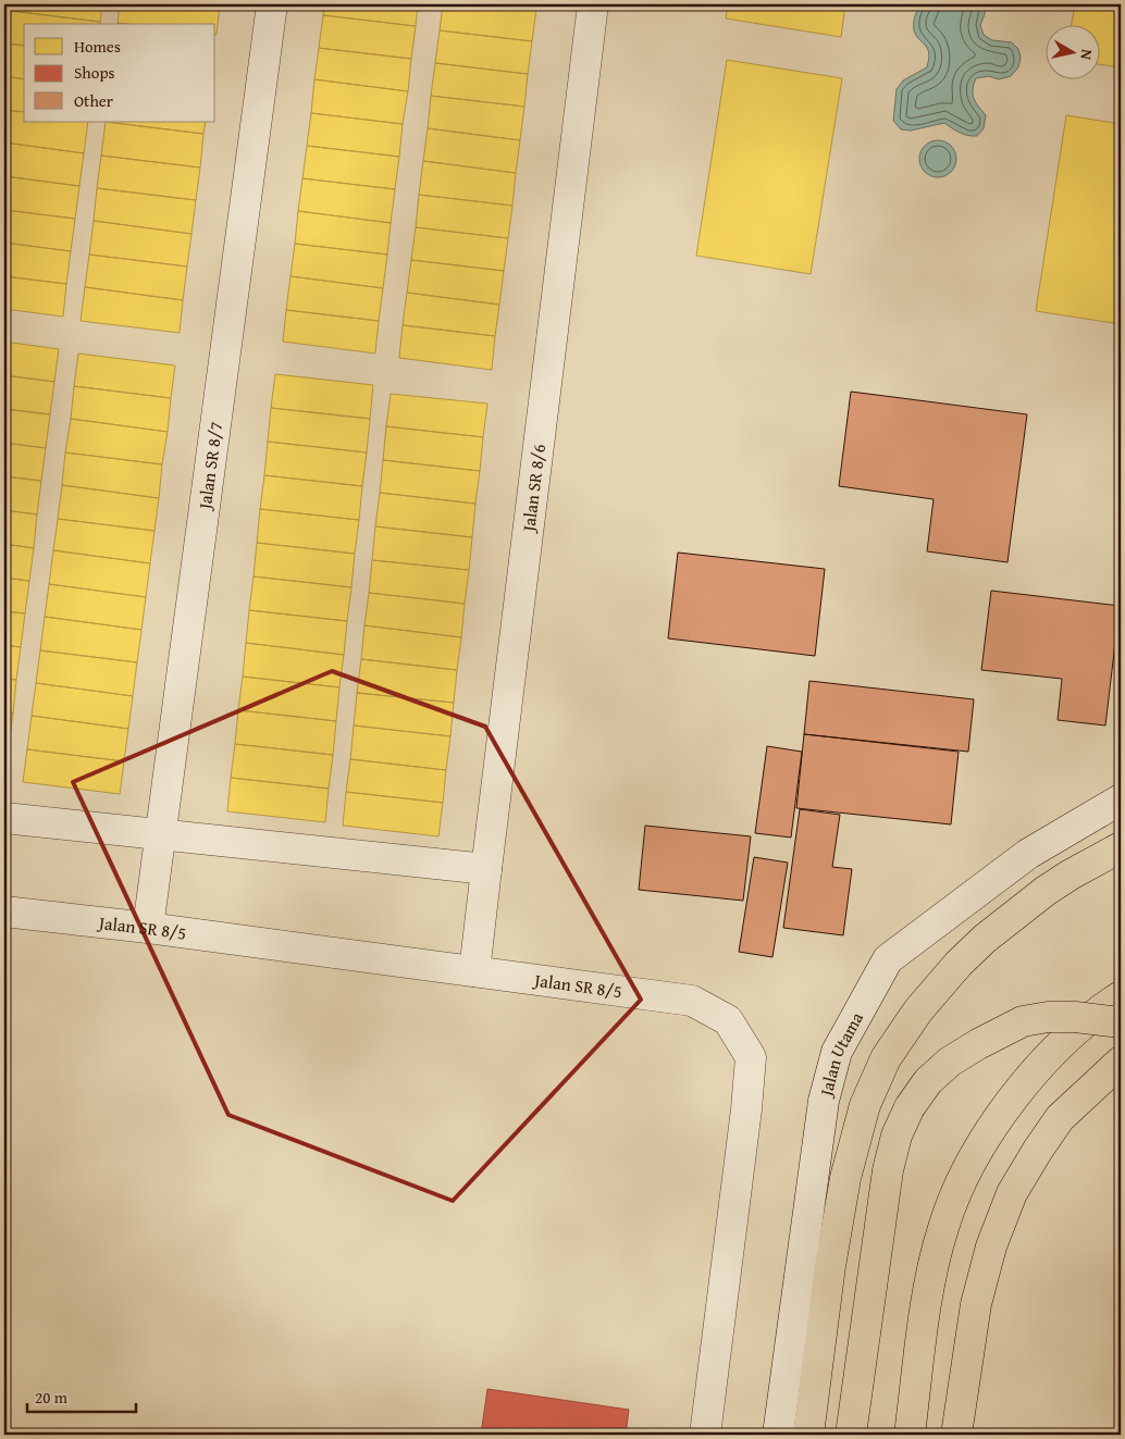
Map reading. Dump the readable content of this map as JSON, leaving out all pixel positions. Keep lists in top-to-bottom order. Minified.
{"streets":{"street":["Jalan SR 8/7","Jalan SR 8/6","Jalan SR 8/5","Jalan Utama"]},"crossings":[["Jalan SR 8/7","Jalan SR 8/5"],["Jalan SR 8/6","Jalan SR 8/5"]],"legend":["Homes","Shops","Other"],"scale_bar":"20 m","north":"right"}
